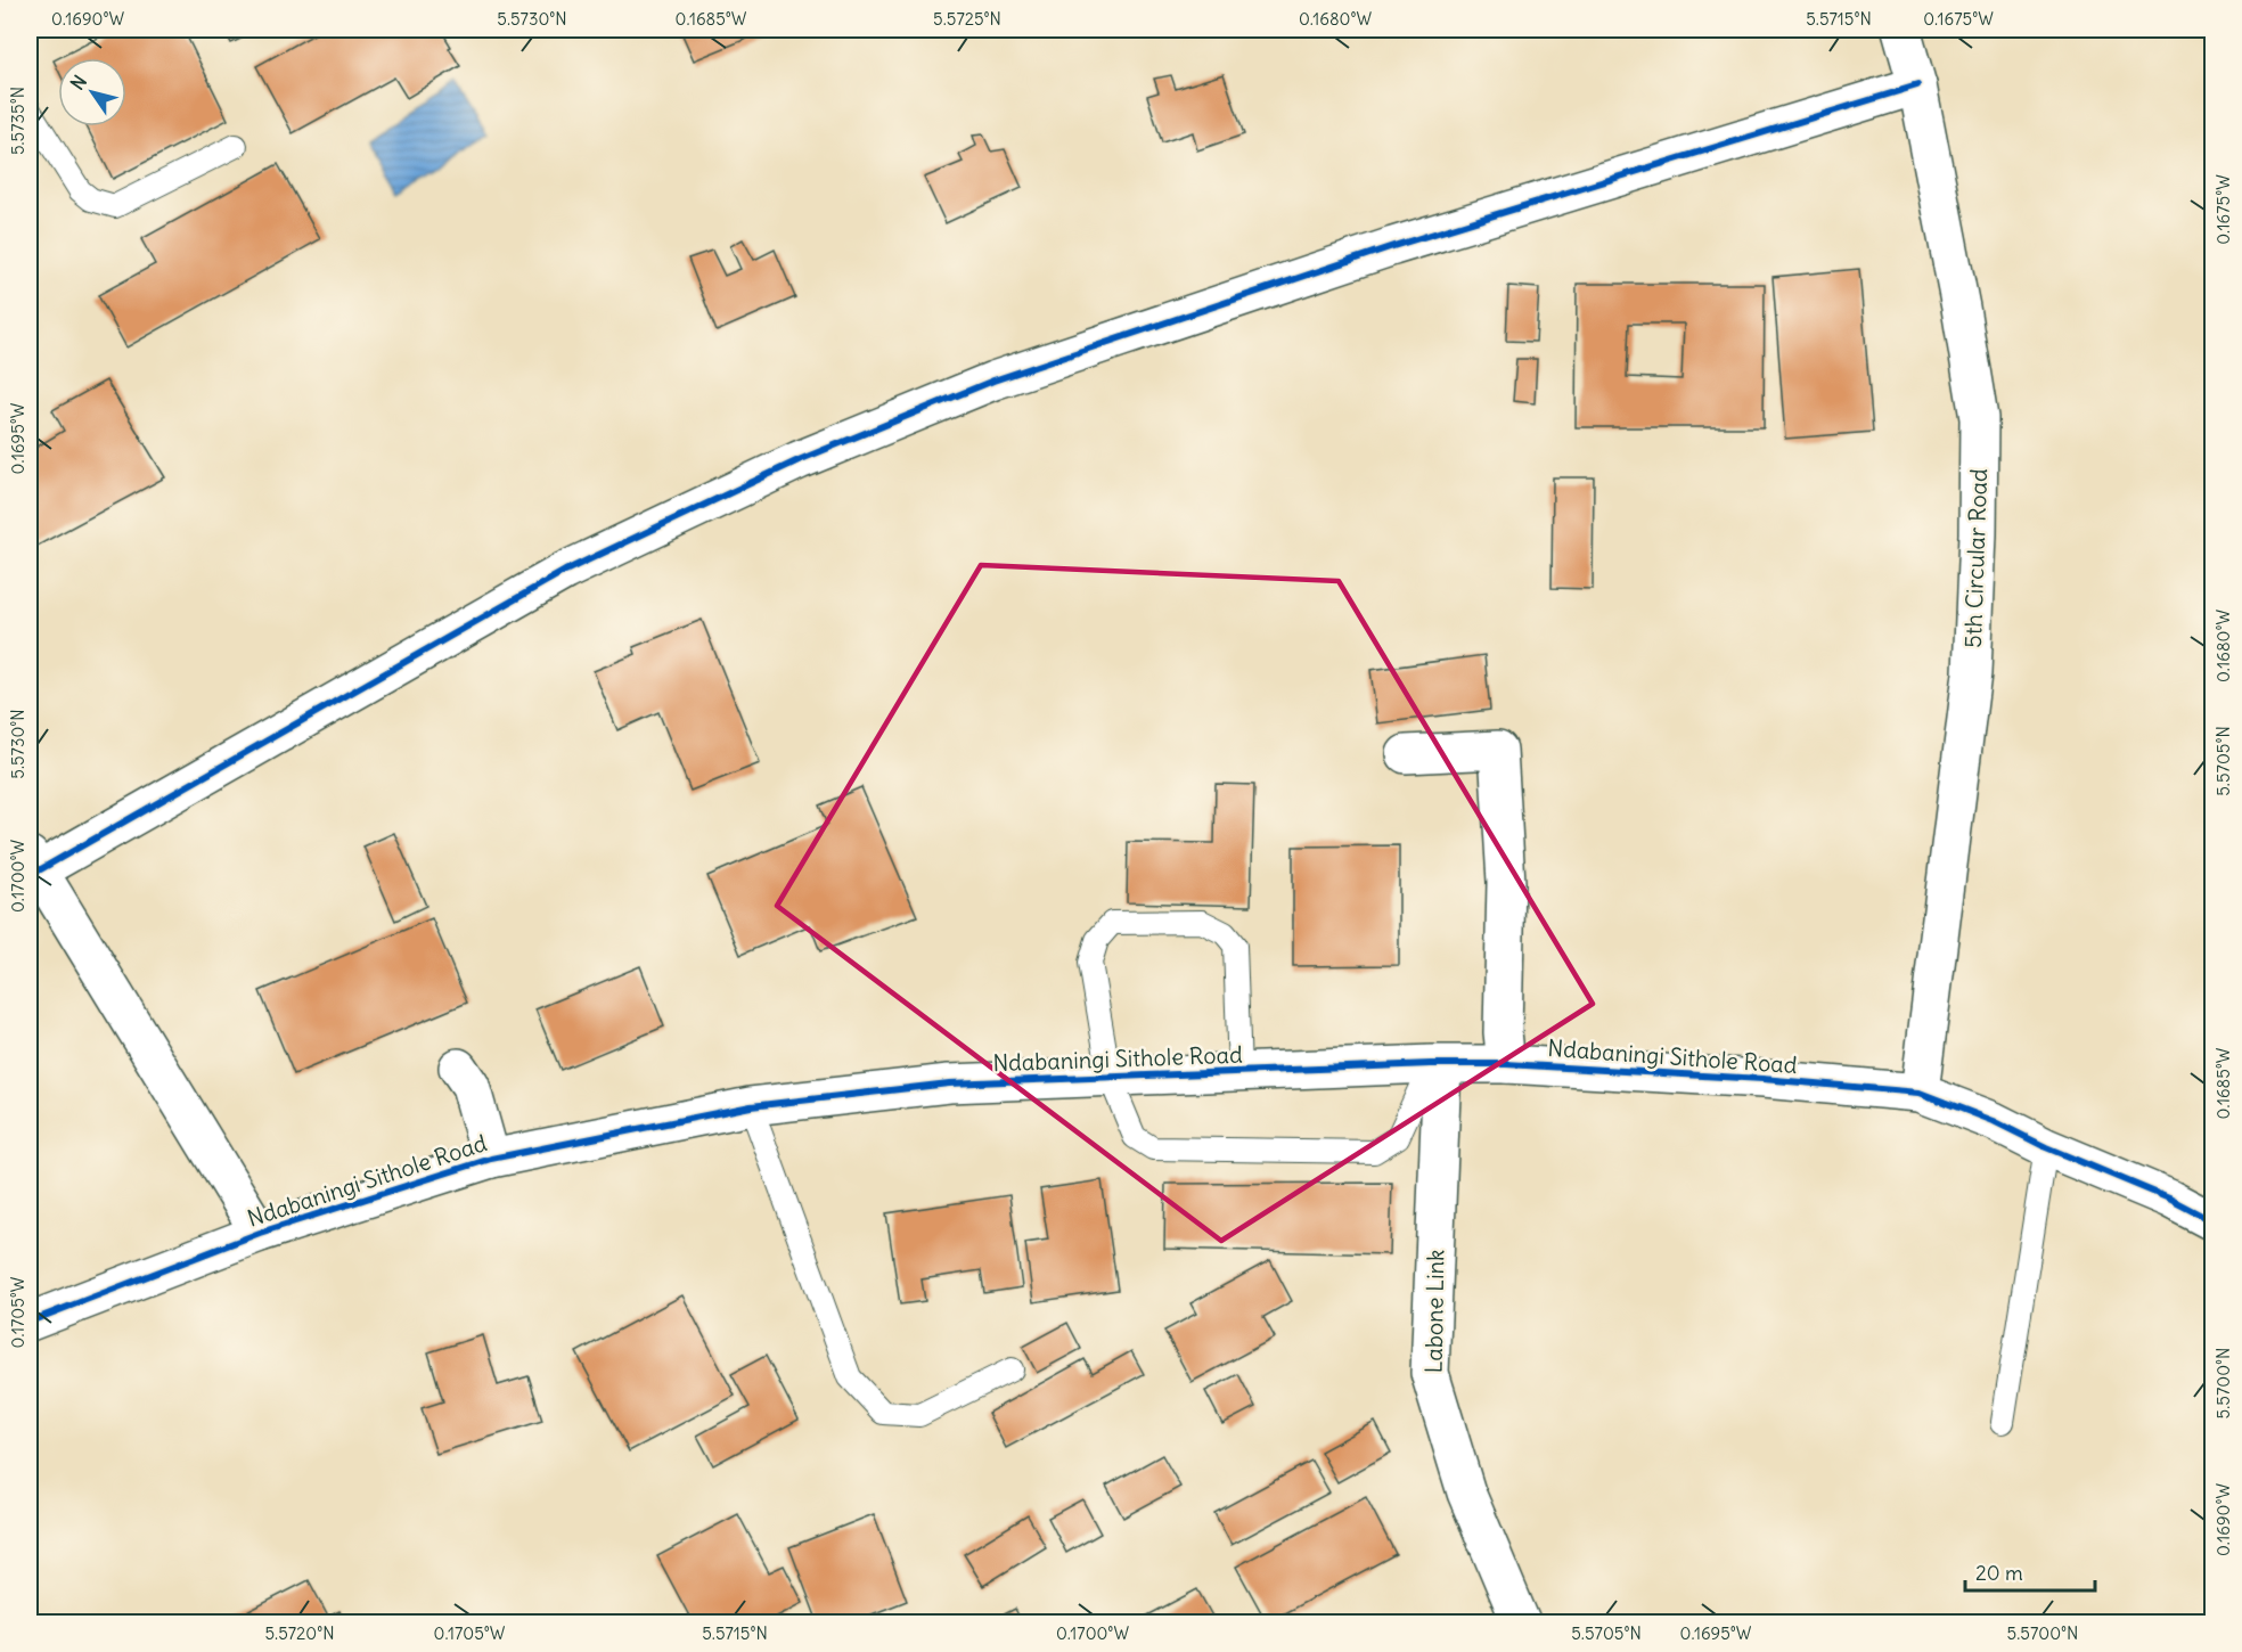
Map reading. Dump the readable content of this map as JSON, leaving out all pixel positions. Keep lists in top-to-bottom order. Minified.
{"streets":{"street":["5th Circular Road","Ndabaningi Sithole Road","Labone Link"]},"crossings":[["5th Circular Road","Ndabaningi Sithole Road"],["Ndabaningi Sithole Road","Labone Link"]],"scale_bar":"20 m","north":"top left","coordinates":["0.1690°W","5.5730°N","0.1685°W","5.5725°N","0.1680°W","5.5715°N","0.1675°W","5.5735°N","0.1695°W","5.5705°N","0.1700°W","0.1705°W","5.5700°N","5.5720°N"]}
